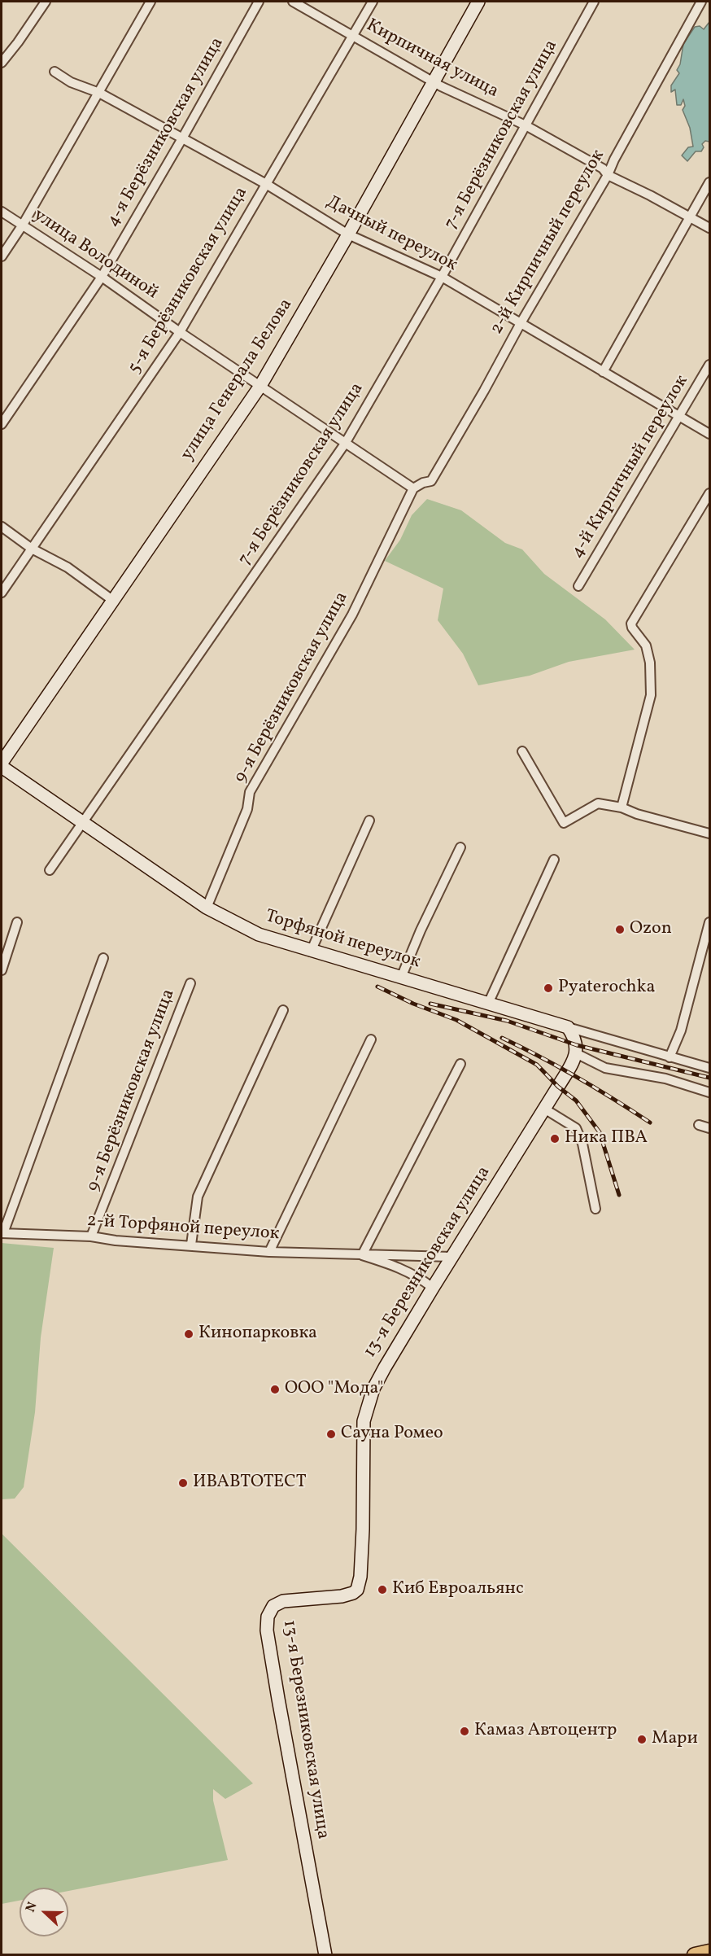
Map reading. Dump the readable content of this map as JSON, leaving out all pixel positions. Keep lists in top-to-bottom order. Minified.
{"streets":{"street":["Кирпичная улица","4-я Берёзниковская улица","7-я Берёзниковская улица","Дачный переулок","2-й Кирпичный переулок","улица Володиной","5-я Берёзниковская улица","улица Генерала Белова","4-й Кирпичный переулок","9-я Берёзниковская улица","Торфяной переулок","2-й Торфяной переулок","13-я Березниковская улица"]},"crossings":[["Кирпичная улица","7-я Берёзниковская улица"],["Кирпичная улица","2-й Кирпичный переулок"],["Кирпичная улица","5-я Берёзниковская улица"],["Кирпичная улица","улица Генерала Белова"],["4-я Берёзниковская улица","Дачный переулок"],["4-я Берёзниковская улица","улица Володиной"],["7-я Берёзниковская улица","Дачный переулок"],["7-я Берёзниковская улица","улица Володиной"],["7-я Берёзниковская улица","Торфяной переулок"],["Дачный переулок","2-й Кирпичный переулок"],["Дачный переулок","5-я Берёзниковская улица"],["Дачный переулок","улица Генерала Белова"],["Дачный переулок","4-й Кирпичный переулок"],["2-й Кирпичный переулок","улица Володиной"],["2-й Кирпичный переулок","9-я Берёзниковская улица"],["улица Володиной","5-я Берёзниковская улица"],["улица Володиной","улица Генерала Белова"],["улица Володиной","9-я Берёзниковская улица"],["9-я Берёзниковская улица","Торфяной переулок"],["9-я Берёзниковская улица","2-й Торфяной переулок"],["2-й Торфяной переулок","13-я Березниковская улица"]],"places":["Ozon","Pyaterochka","Ника ПВА","Кинопарковка","ООО \"Мода\"","Сауна Ромео","ИВАВТОТЕСТ","Киб Евроальянс","Камаз Автоцентр","Мари"],"north":"left"}
